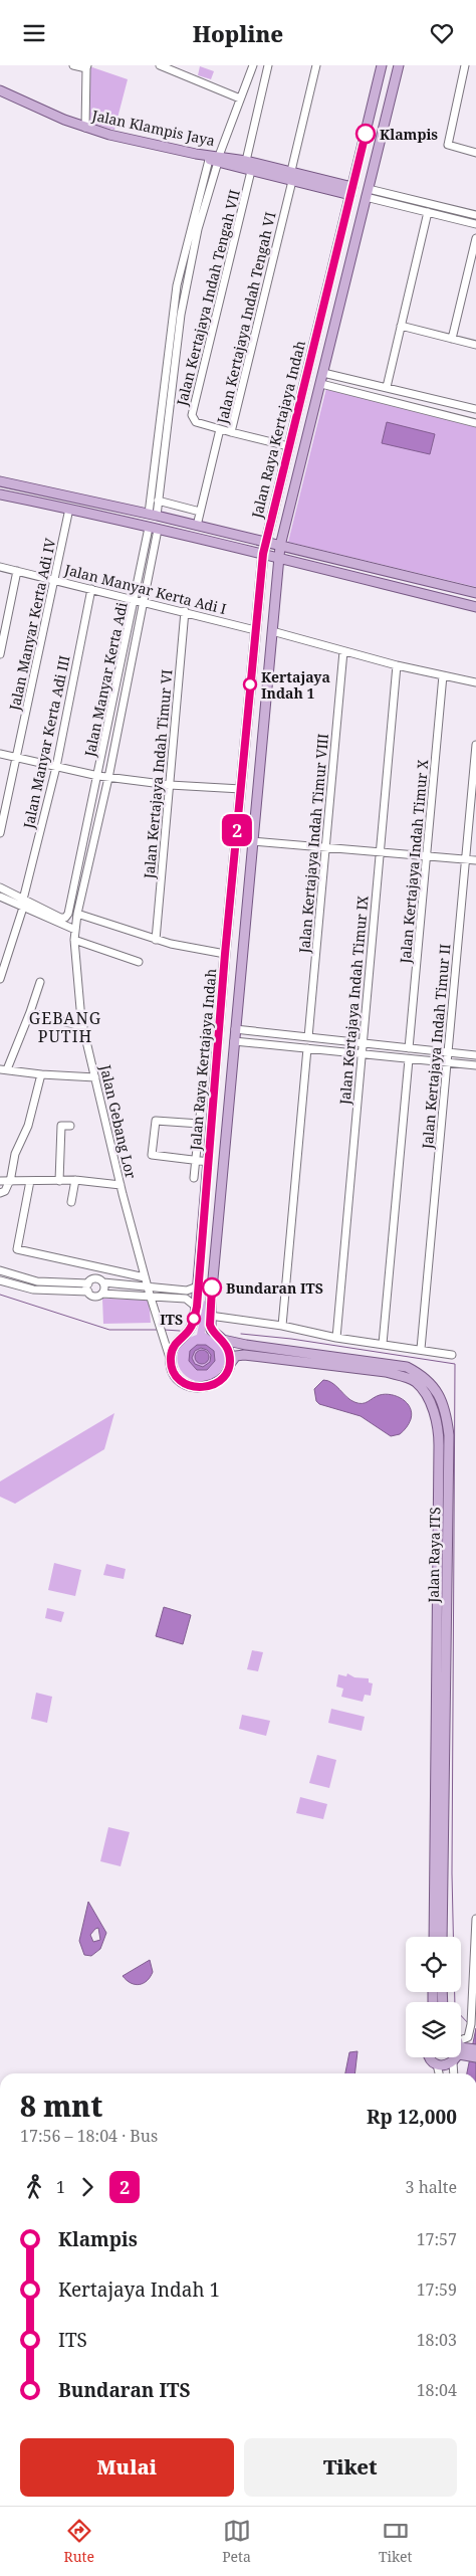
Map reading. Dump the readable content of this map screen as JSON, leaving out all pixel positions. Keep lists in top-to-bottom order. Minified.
{"streets":{"main road":["Jalan Klampis Jaya","Jalan Raya Kertajaya Indah","Jalan Raya ITS"],"street":["Jalan Kertajaya Indah Tengah VII","Jalan Kertajaya Indah Tengah VI","Jalan Manyar Kerta Adi I","Jalan Manyar Kerta Adi IV","Jalan Manyar Kerta Adi","Jalan Manyar Kerta Adi III","Jalan Kertajaya Indah Timur VI","Jalan Kertajaya Indah Timur VIII","Jalan Kertajaya Indah Timur X","Jalan Kertajaya Indah Timur IX","Jalan Kertajaya Indah Timur II","Jalan Gebang Lor"]},"crossings":[["Jalan Kertajaya Indah Tengah VII","Jalan Kertajaya Indah Tengah VI"],["Jalan Kertajaya Indah Tengah VI","Jalan Raya Kertajaya Indah"],["Jalan Raya Kertajaya Indah","Jalan Manyar Kerta Adi I"],["Jalan Raya Kertajaya Indah","Jalan Manyar Kerta Adi"],["Jalan Manyar Kerta Adi I","Jalan Manyar Kerta Adi IV"],["Jalan Manyar Kerta Adi I","Jalan Manyar Kerta Adi"],["Jalan Manyar Kerta Adi I","Jalan Manyar Kerta Adi III"],["Jalan Manyar Kerta Adi I","Jalan Kertajaya Indah Timur VI"],["Jalan Manyar Kerta Adi IV","Jalan Manyar Kerta Adi"],["Jalan Manyar Kerta Adi","Jalan Manyar Kerta Adi III"],["Jalan Manyar Kerta Adi","Jalan Kertajaya Indah Timur VI"],["Jalan Manyar Kerta Adi","Jalan Gebang Lor"]],"districts":["GEBANG PUTIH"],"places":["Klampis","Kertajaya Indah 1","Bundaran ITS","ITS"],"lines":["bus line 2"],"page":{"header":"Hopline","on_map":"2","heading":["8 mnt","17:56 – 18:04 · Bus","Rp 12,000"],"legs":["1","2","3 halte"],"list":[{"name":"Klampis","value":"17:57"},{"name":"Kertajaya Indah 1","value":"17:59"},{"name":"ITS","value":"18:03"},{"name":"Bundaran ITS","value":"18:04"}],"buttons":["Mulai","Tiket"],"tabs":["Rute","Peta","Tiket"]}}
